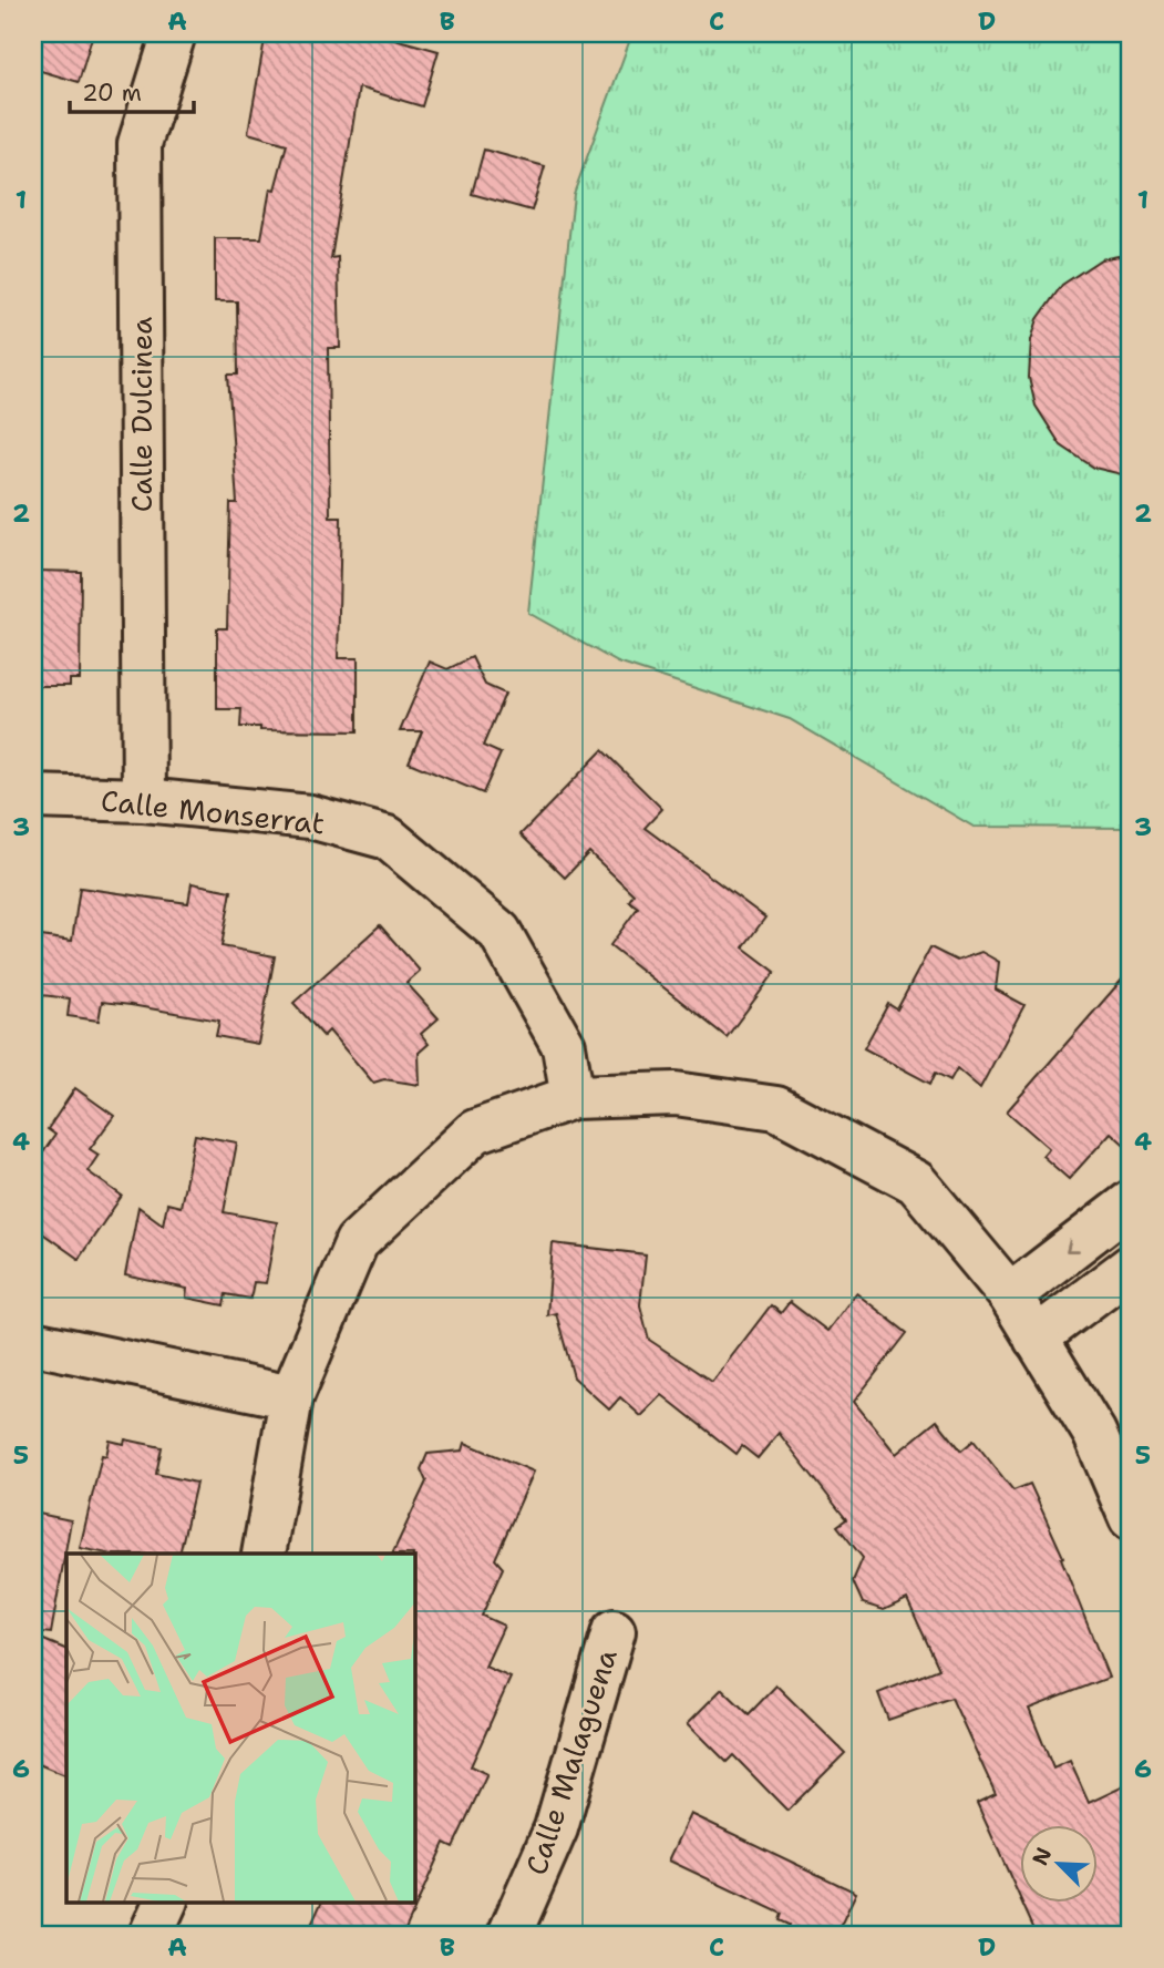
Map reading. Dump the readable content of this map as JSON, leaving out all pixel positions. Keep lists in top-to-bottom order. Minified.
{"streets":{"street":["Calle Dulcinea","Calle Monserrat","Calle Malaguena"]},"crossings":[["Calle Dulcinea","Calle Monserrat"]],"scale_bar":"20 m","north":"top left","grid":{"columns":["A","B","C","D"],"rows":["1","2","3","4","5","6"]}}
